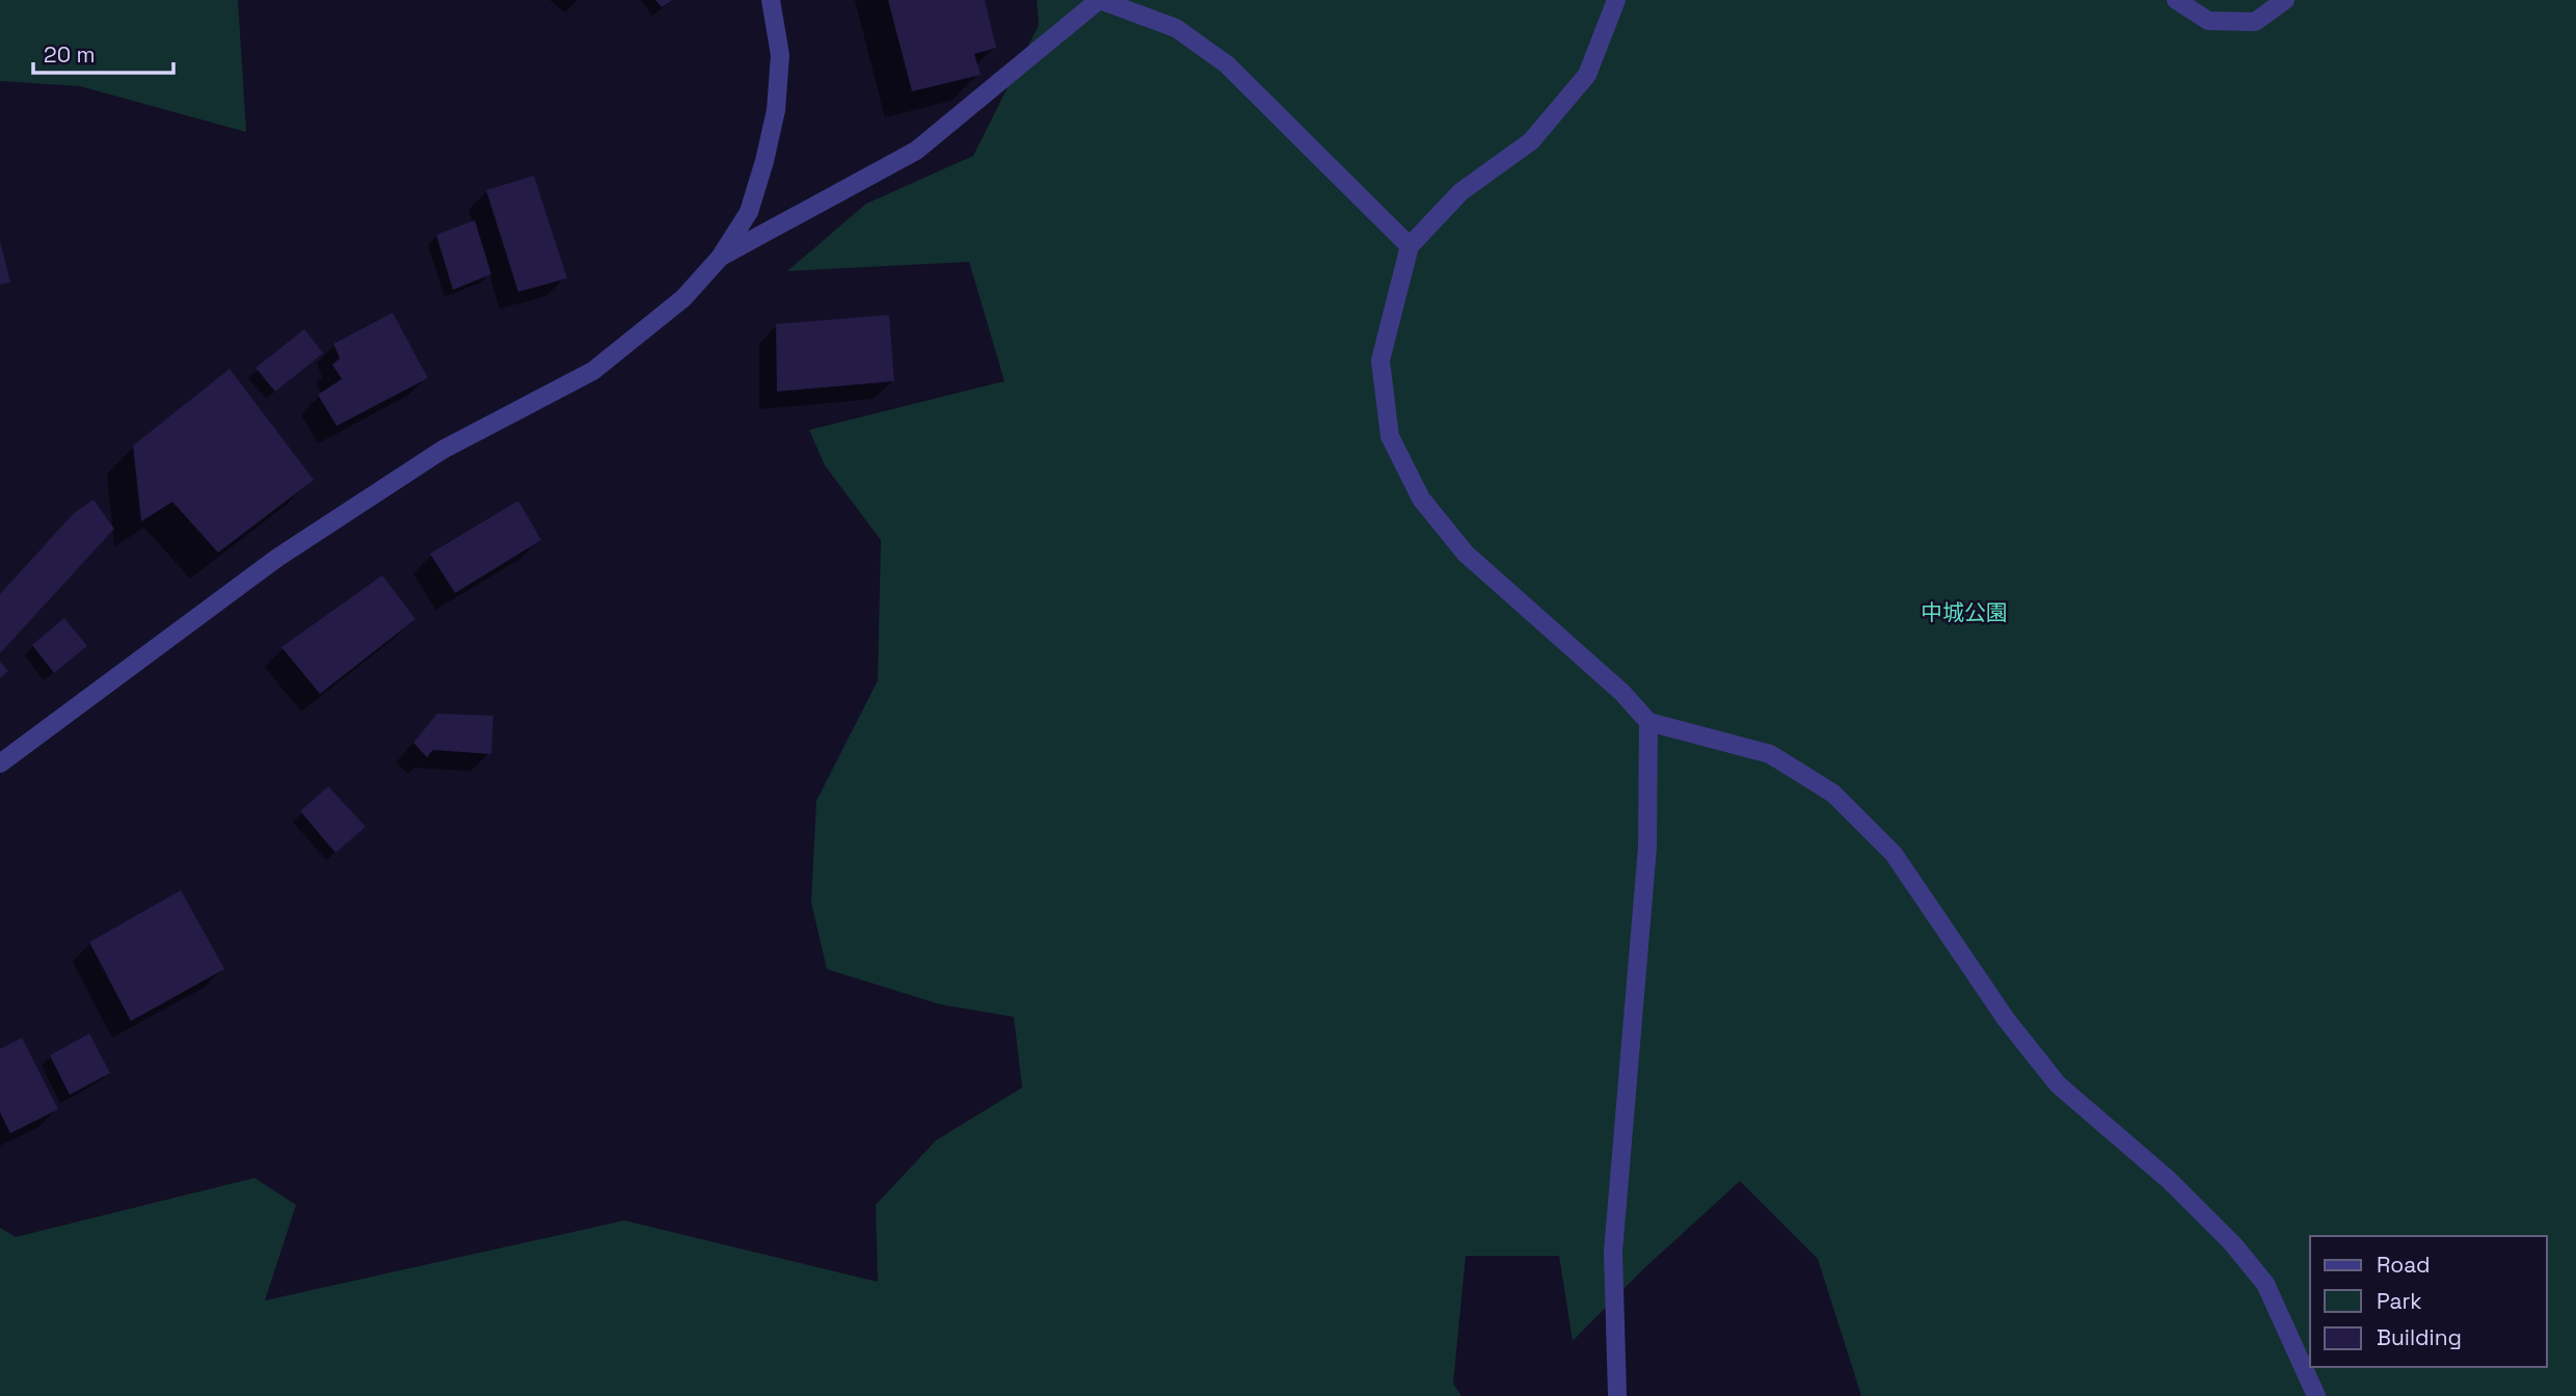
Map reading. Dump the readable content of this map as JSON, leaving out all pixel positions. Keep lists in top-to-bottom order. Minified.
{"parks":["中城公園"],"legend":["Road","Park","Building"],"scale_bar":"20 m"}
